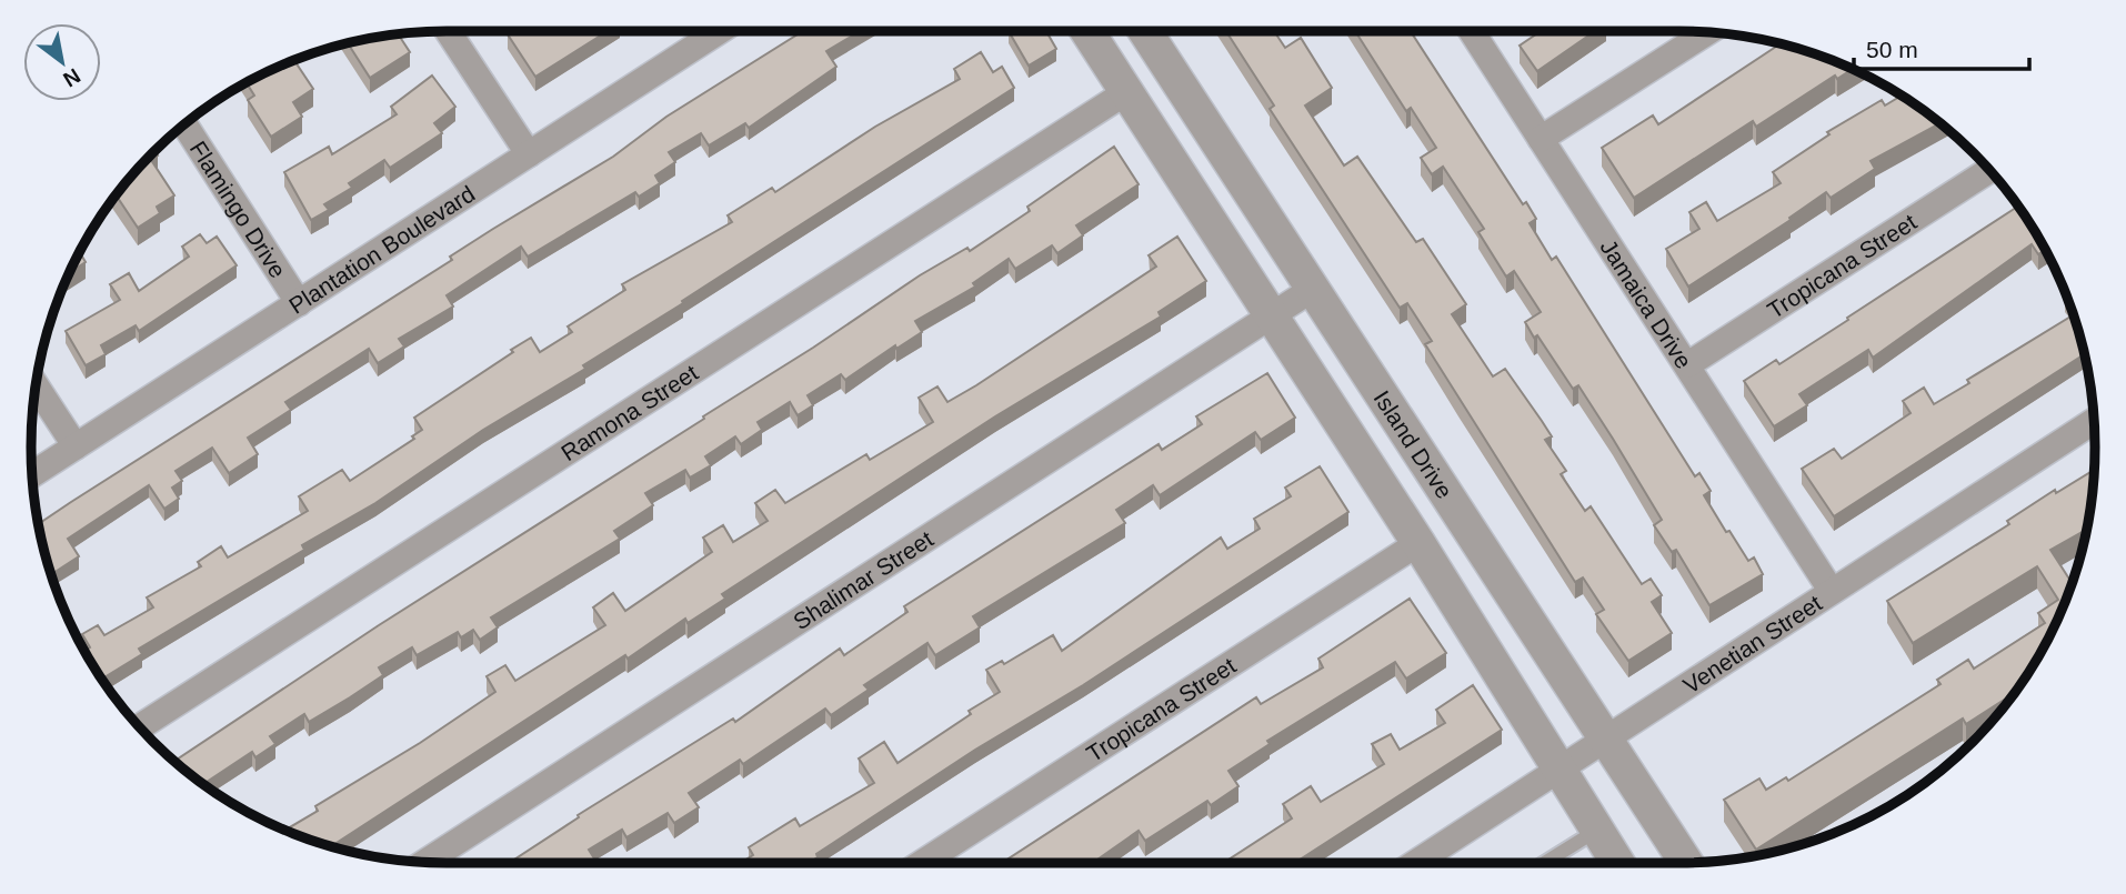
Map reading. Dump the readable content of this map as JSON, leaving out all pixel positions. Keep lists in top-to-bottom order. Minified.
{"streets":{"street":["Flamingo Drive","Plantation Boulevard","Tropicana Street","Jamaica Drive","Ramona Street","Island Drive","Shalimar Street","Venetian Street"]},"crossings":[["Flamingo Drive","Plantation Boulevard"],["Tropicana Street","Jamaica Drive"],["Jamaica Drive","Venetian Street"],["Island Drive","Shalimar Street"],["Island Drive","Venetian Street"]],"scale_bar":"50 m","north":"bottom right"}
